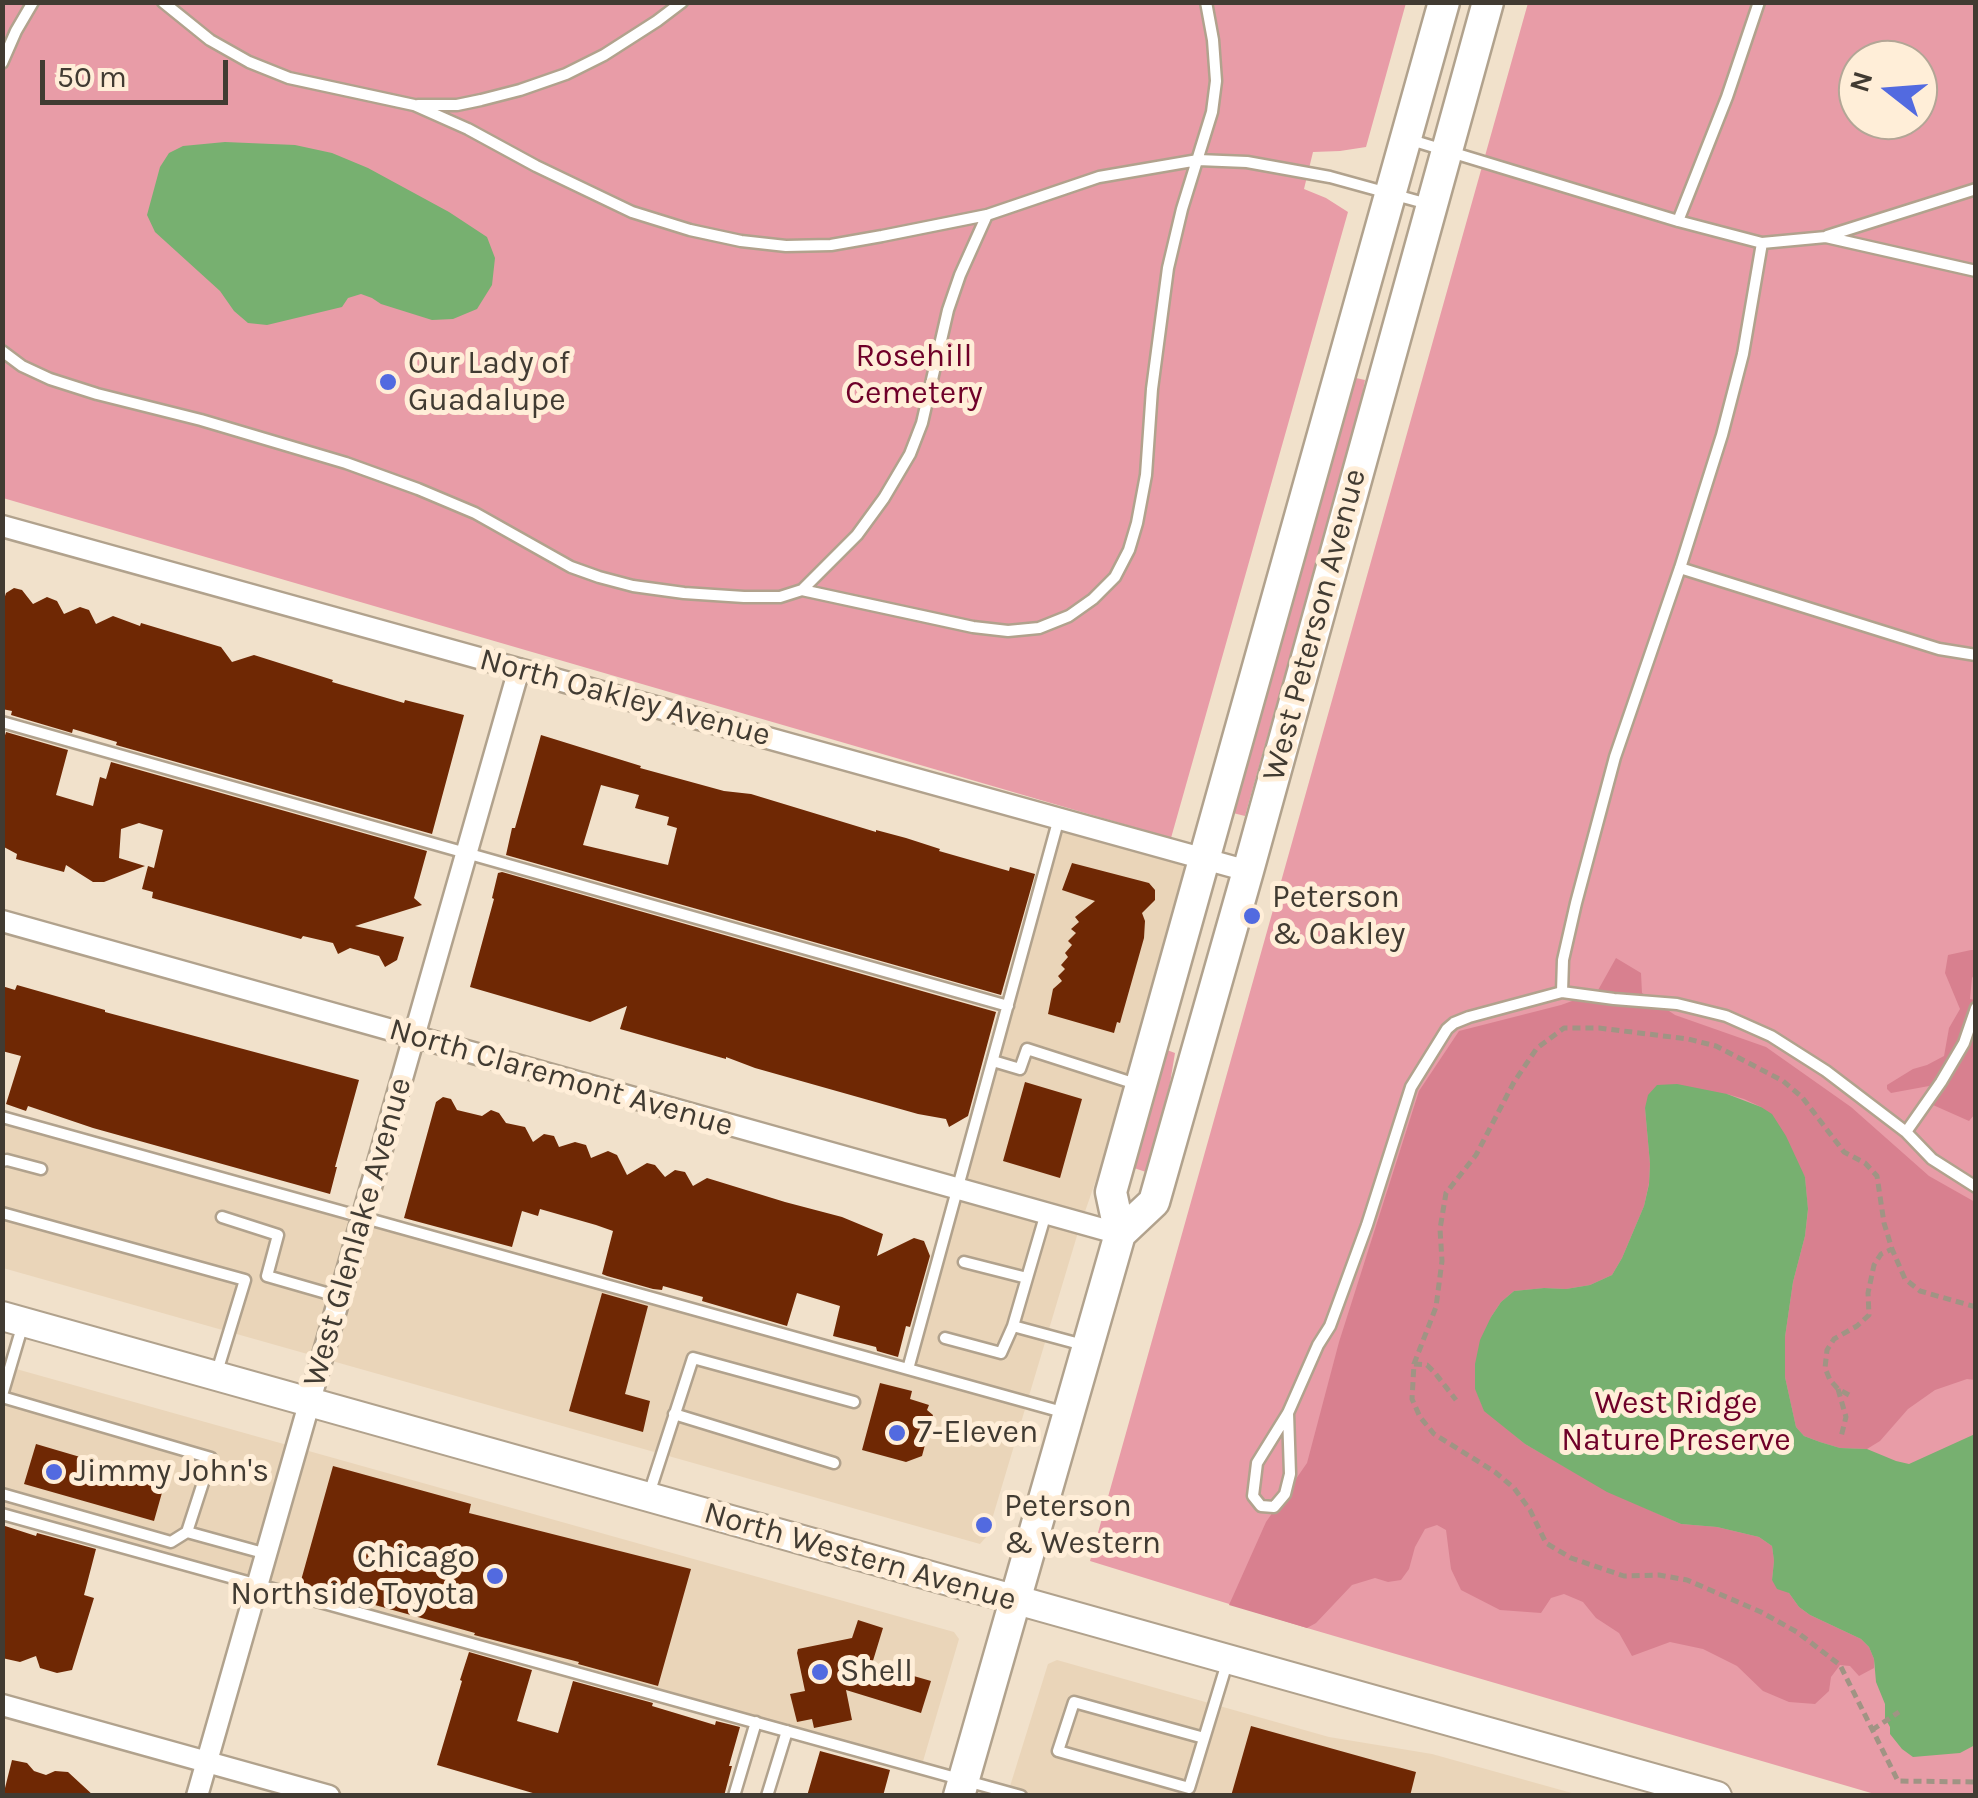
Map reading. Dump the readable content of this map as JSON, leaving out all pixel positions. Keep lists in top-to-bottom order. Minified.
{"streets":{"main road":["West Peterson Avenue","North Western Avenue"],"street":["North Oakley Avenue","North Claremont Avenue","West Glenlake Avenue"]},"crossings":[["West Peterson Avenue","North Oakley Avenue"],["West Peterson Avenue","North Claremont Avenue"],["West Peterson Avenue","North Western Avenue"],["North Oakley Avenue","West Glenlake Avenue"],["North Claremont Avenue","West Glenlake Avenue"],["West Glenlake Avenue","North Western Avenue"]],"parks":["Rosehill Cemetery","West Ridge Nature Preserve"],"places":["Our Lady of Guadalupe","Peterson & Oakley","7-Eleven","Jimmy John's","Peterson & Western","Chicago Northside Toyota","Shell"],"scale_bar":"50 m","north":"left"}
